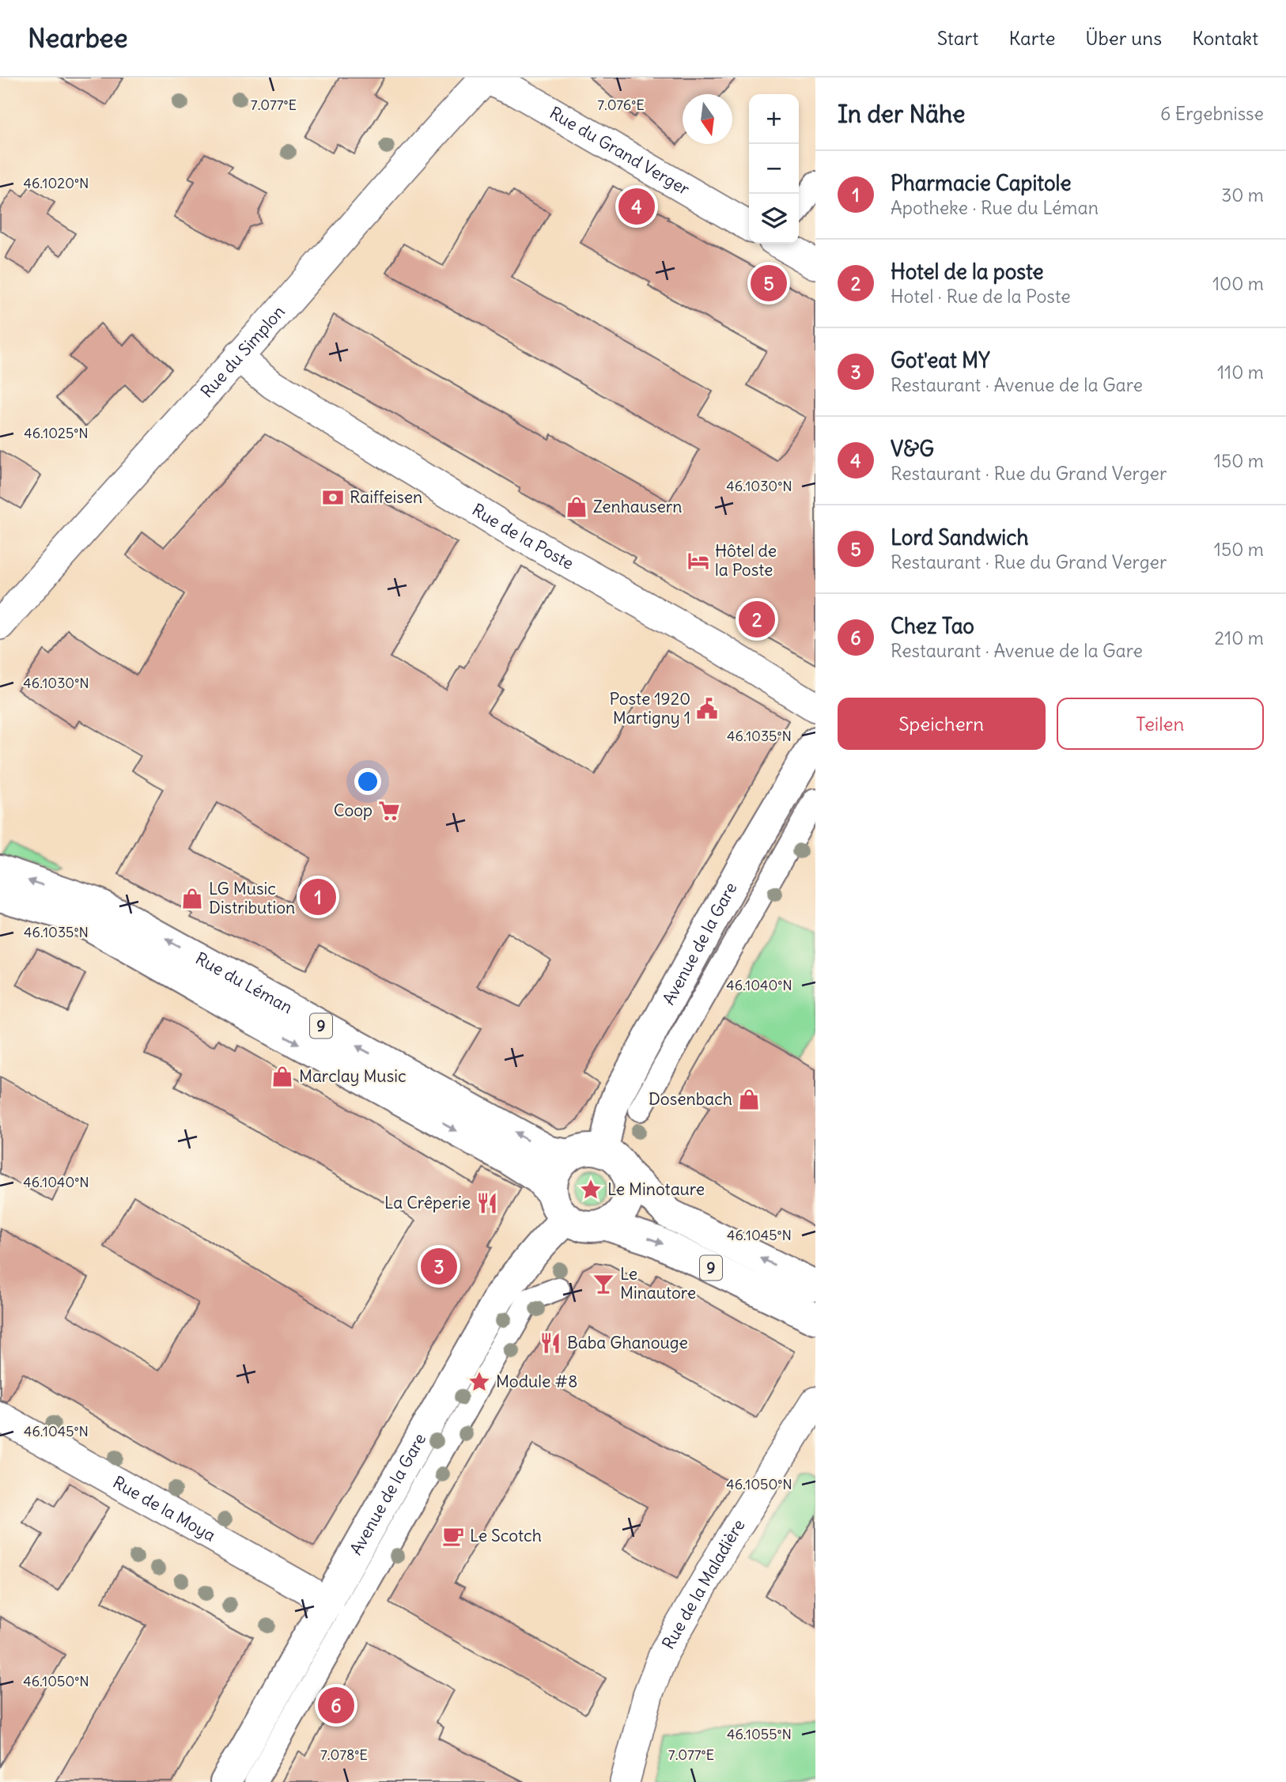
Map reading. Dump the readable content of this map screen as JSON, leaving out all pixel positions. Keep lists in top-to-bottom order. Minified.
{"streets":{"main road":["Avenue de la Gare","Rue du Léman","9"],"street":["Rue du Grand Verger","Rue du Simplon","Rue de la Poste","Rue de la Moya","Rue de la Maladière"]},"crossings":[["Rue du Grand Verger","Rue du Simplon"],["Rue du Simplon","Rue de la Poste"],["Avenue de la Gare","Rue du Léman"],["Avenue de la Gare","9"],["Avenue de la Gare","Rue de la Moya"],["Rue du Léman","9"]],"places":{"bank":["Raiffeisen"],"shop":["Zenhausern","LG Music Distribution","Marclay Music","Dosenbach"],"hotel":["Hôtel de la Poste"],"public building":["Poste 1920 Martigny 1"],"supermarket":["Coop"],"place":["Le Minotaure","Module #8"],"restaurant":["La Crêperie","Baba Ghanouge"],"bar":["Le Minautore"],"cafe":["Le Scotch"]},"north":"bottom","page":{"header":"Nearbee","nav":["Start","Karte","Über uns","Kontakt"],"heading":["In der Nähe","6 Ergebnisse"],"map_buttons":["+","−"],"list":[{"mark":"1","name":"Pharmacie Capitole","note":"Apotheke · Rue du Léman","value":"30 m"},{"mark":"2","name":"Hotel de la poste","note":"Hotel · Rue de la Poste","value":"100 m"},{"mark":"3","name":"Got'eat MY","note":"Restaurant · Avenue de la Gare","value":"110 m"},{"mark":"4","name":"V&G","note":"Restaurant · Rue du Grand Verger","value":"150 m"},{"mark":"5","name":"Lord Sandwich","note":"Restaurant · Rue du Grand Verger","value":"150 m"},{"mark":"6","name":"Chez Tao","note":"Restaurant · Avenue de la Gare","value":"210 m"}],"pins":["4","5","2","1","3","6"],"buttons":["Speichern","Teilen"]},"coordinates":["7.077°E","7.076°E","46.1020°N","46.1025°N","46.1030°N","46.1035°N","46.1040°N","46.1045°N","46.1050°N","46.1055°N","7.078°E"]}
